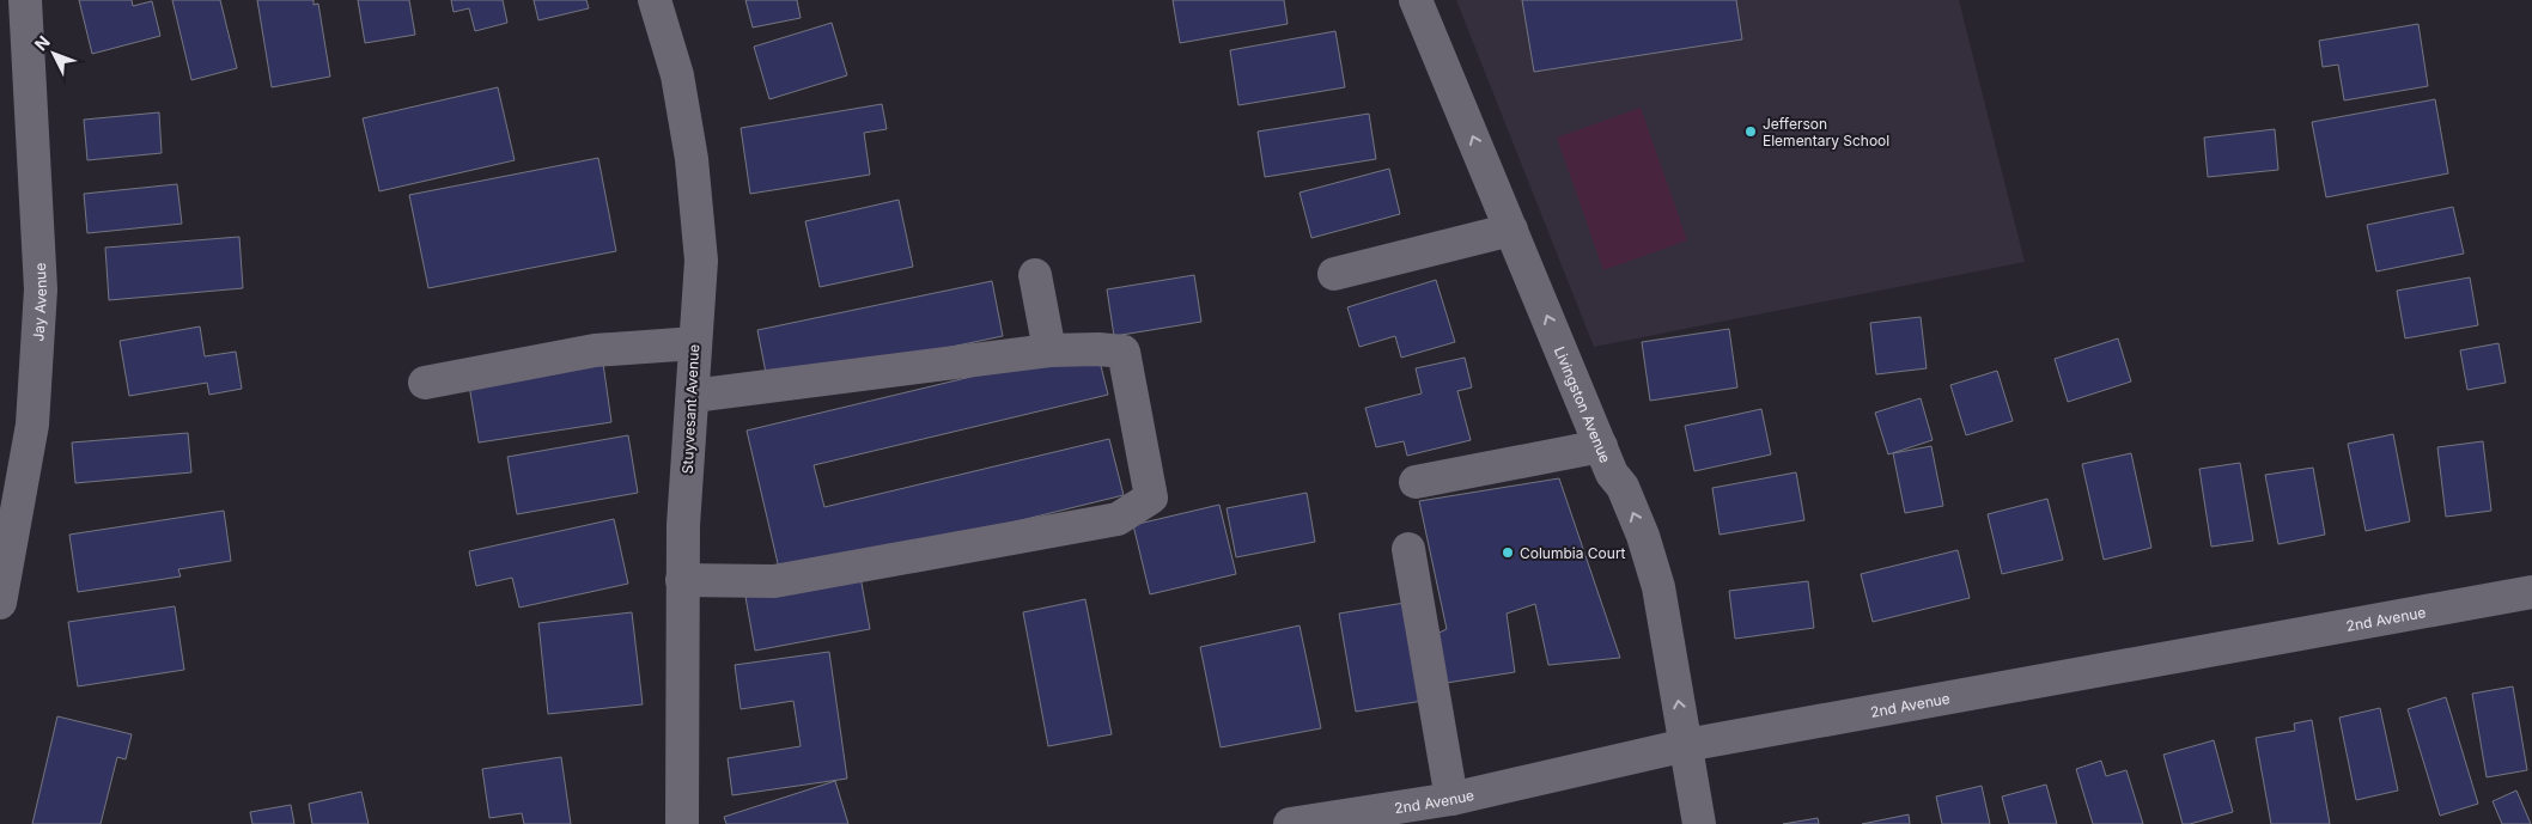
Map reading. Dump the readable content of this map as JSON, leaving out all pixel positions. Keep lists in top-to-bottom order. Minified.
{"streets":{"street":["Jay Avenue","Livingston Avenue","Stuyvesant Avenue","2nd Avenue"]},"crossings":[["Livingston Avenue","2nd Avenue"]],"places":["Jefferson Elementary School","Columbia Court"],"north":"top left"}
